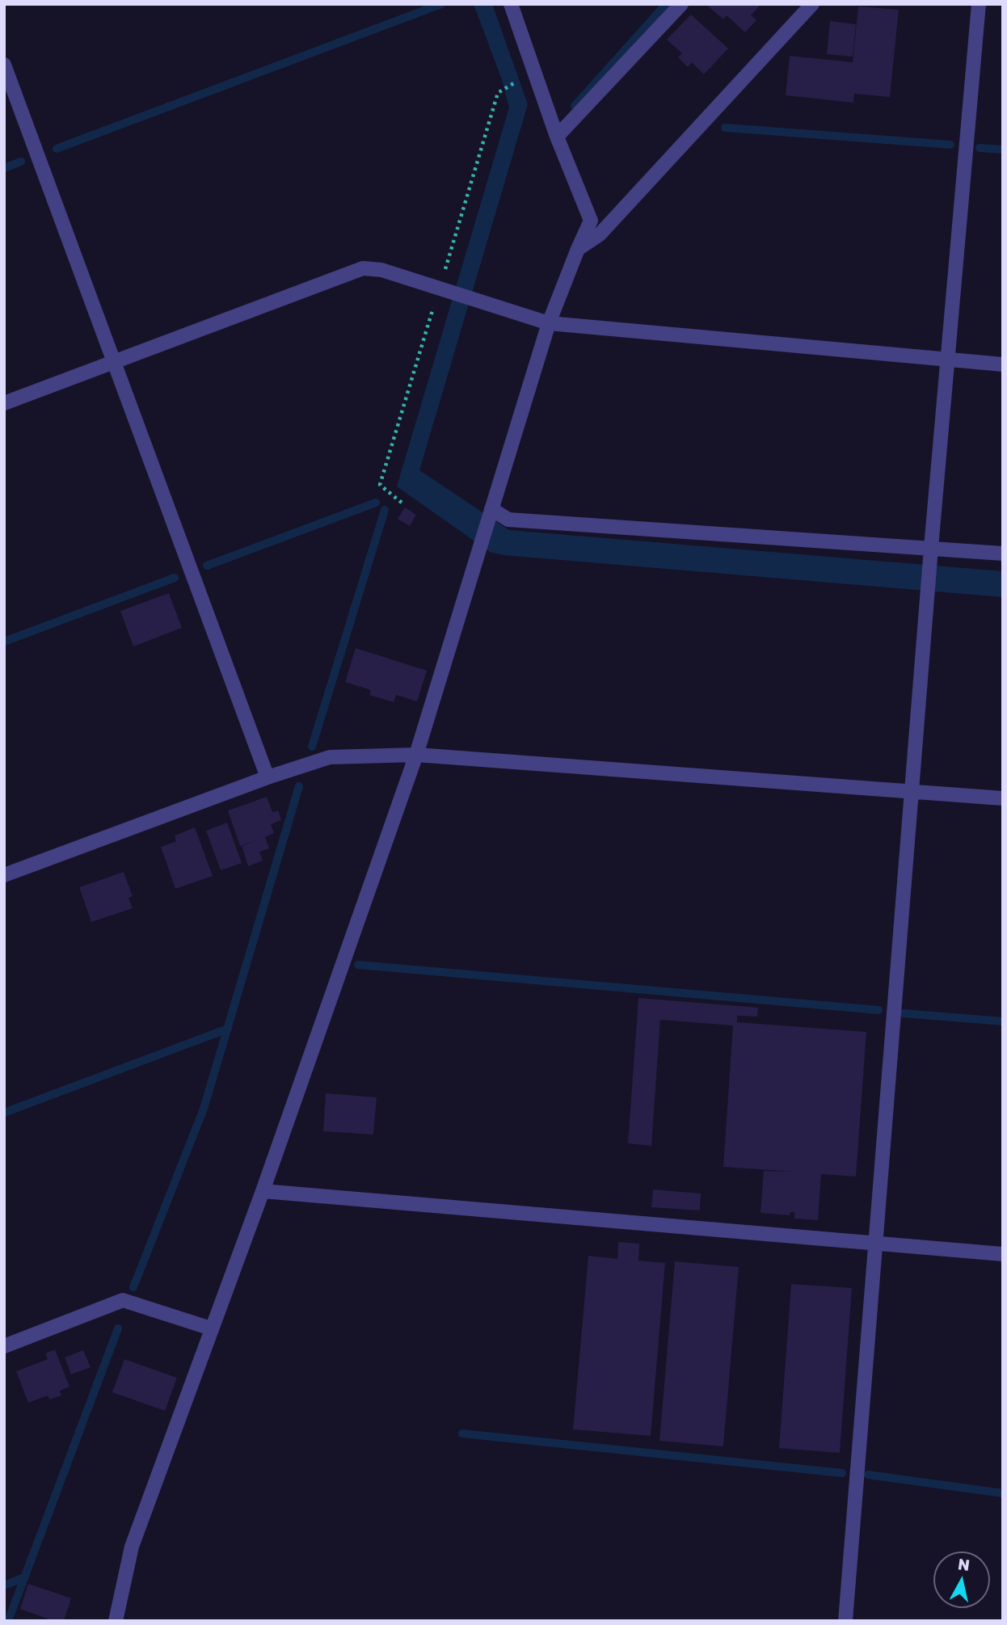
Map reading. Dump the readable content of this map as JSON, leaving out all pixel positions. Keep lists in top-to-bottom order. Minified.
{"north":"top"}
